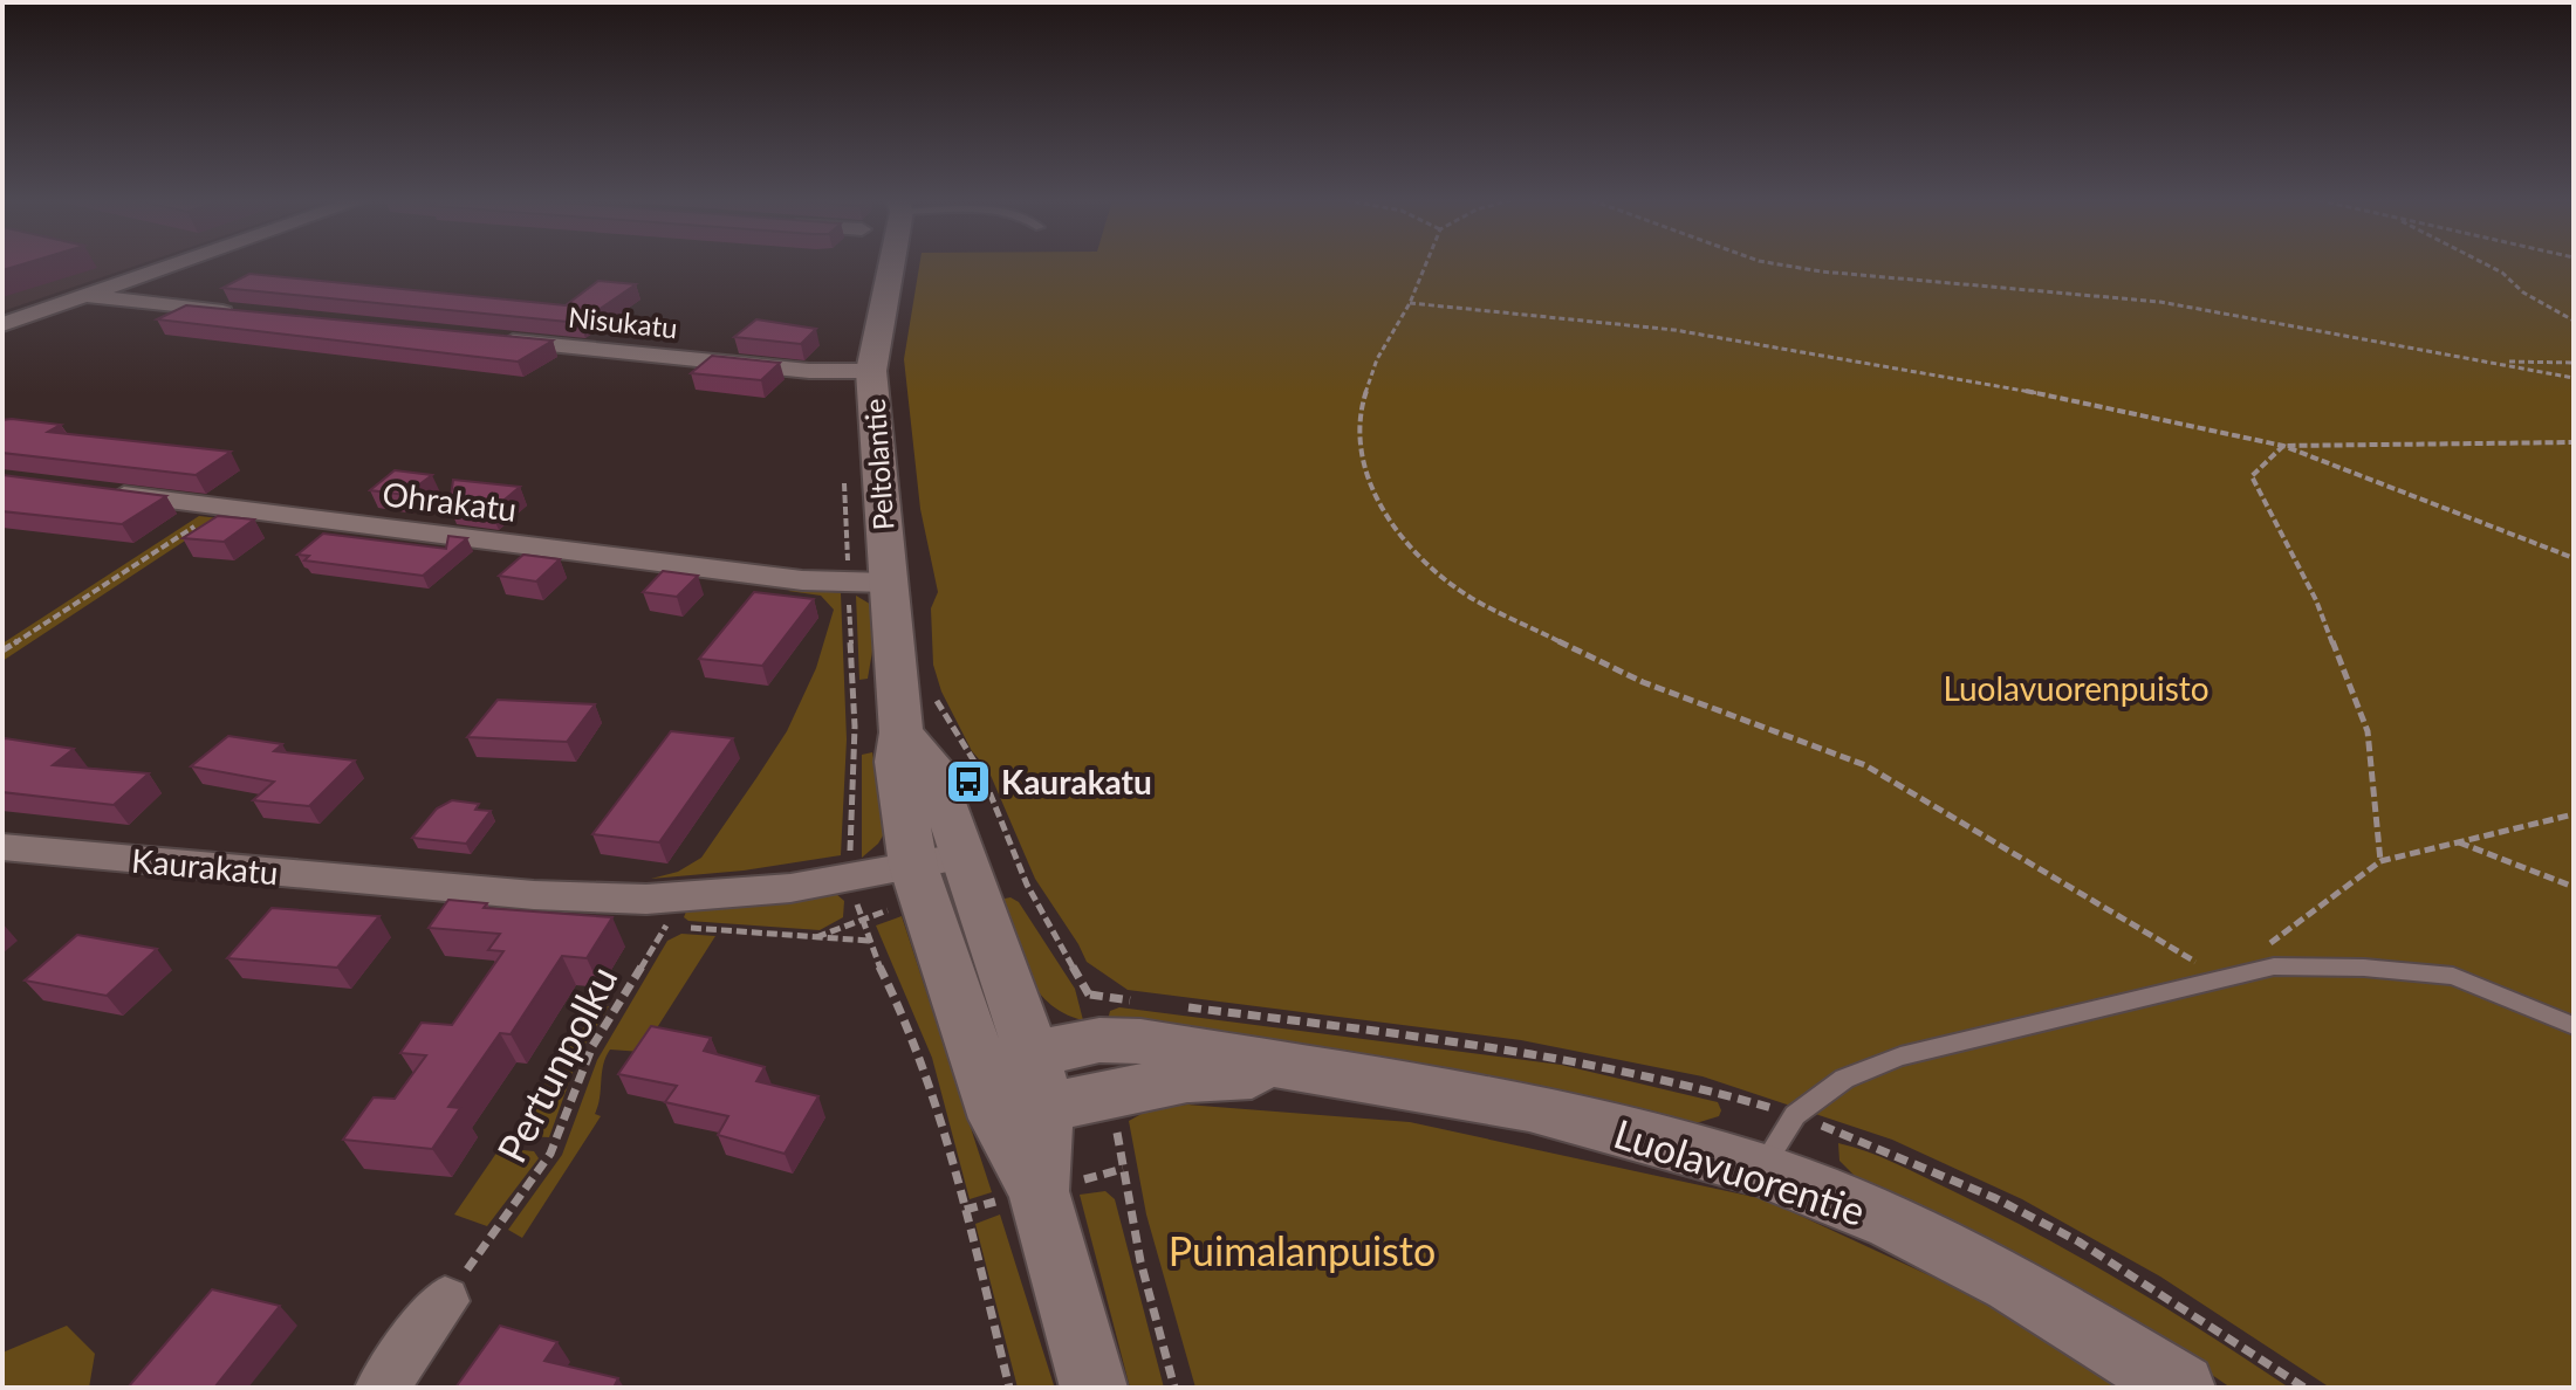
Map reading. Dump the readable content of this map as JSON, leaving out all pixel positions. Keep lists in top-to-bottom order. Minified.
{"streets":{"street":["Nisukatu","Peltolantie","Ohrakatu","Kaurakatu","Luolavuorentie"],"path":["Pertunpolku"]},"crossings":[["Nisukatu","Peltolantie"],["Peltolantie","Ohrakatu"],["Peltolantie","Kaurakatu"],["Peltolantie","Luolavuorentie"],["Kaurakatu","Pertunpolku"]],"parks":["Luolavuorenpuisto","Puimalanpuisto"],"places":{"bus stop":["Kaurakatu"]}}
